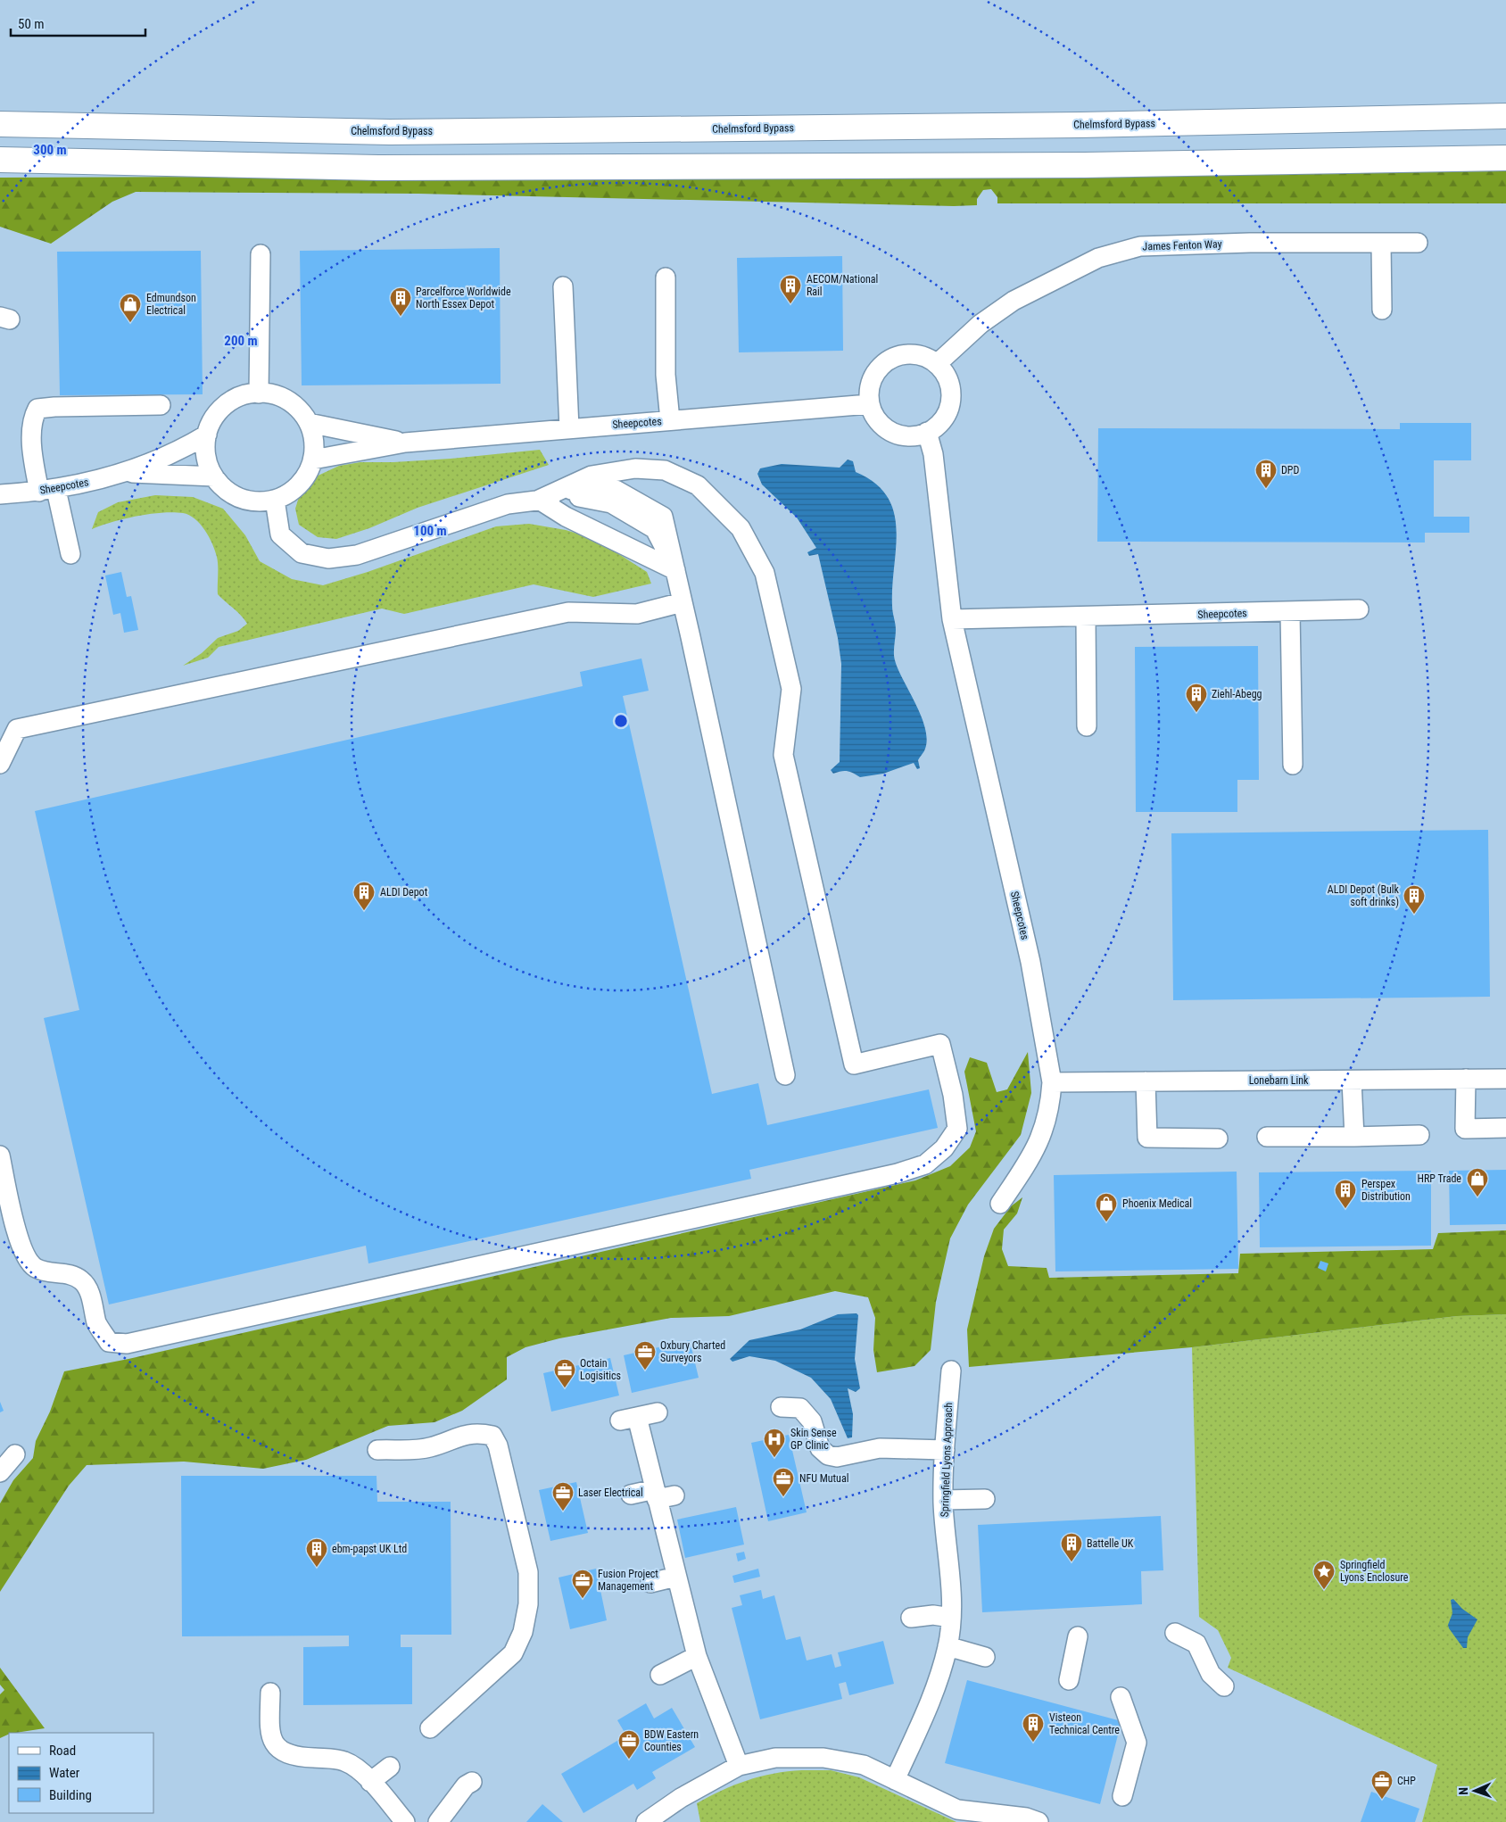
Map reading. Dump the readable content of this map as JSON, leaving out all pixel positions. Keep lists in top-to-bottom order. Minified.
{"streets":{"highway":["Chelmsford Bypass"],"street":["James Fenton Way","Sheepcotes","Lonebarn Link","Springfield Lyons Approach"]},"crossings":[["James Fenton Way","Sheepcotes"],["Sheepcotes","Lonebarn Link"]],"places":{"building":["AECOM/National Rail","Parcelforce Worldwide North Essex Depot","DPD","Ziehl-Abegg","ALDI Depot","ALDI Depot (Bulk soft drinks)","Perspex Distribution","Battelle UK","ebm-papst UK Ltd","Visteon Technical Centre"],"shop":["Edmundson Electrical","HRP Trade","Phoenix Medical"],"office":["Oxbury Charted Surveyors","Octain Logisitics","NFU Mutual","Laser Electrical","Fusion Project Management","BDW Eastern Counties","CHP"],"hospital":["Skin Sense GP Clinic"],"place":["Springfield Lyons Enclosure"]},"legend":["Road","Water","Building"],"scale_bar":"50 m","north":"left","rings":["300 m","200 m","100 m"]}
